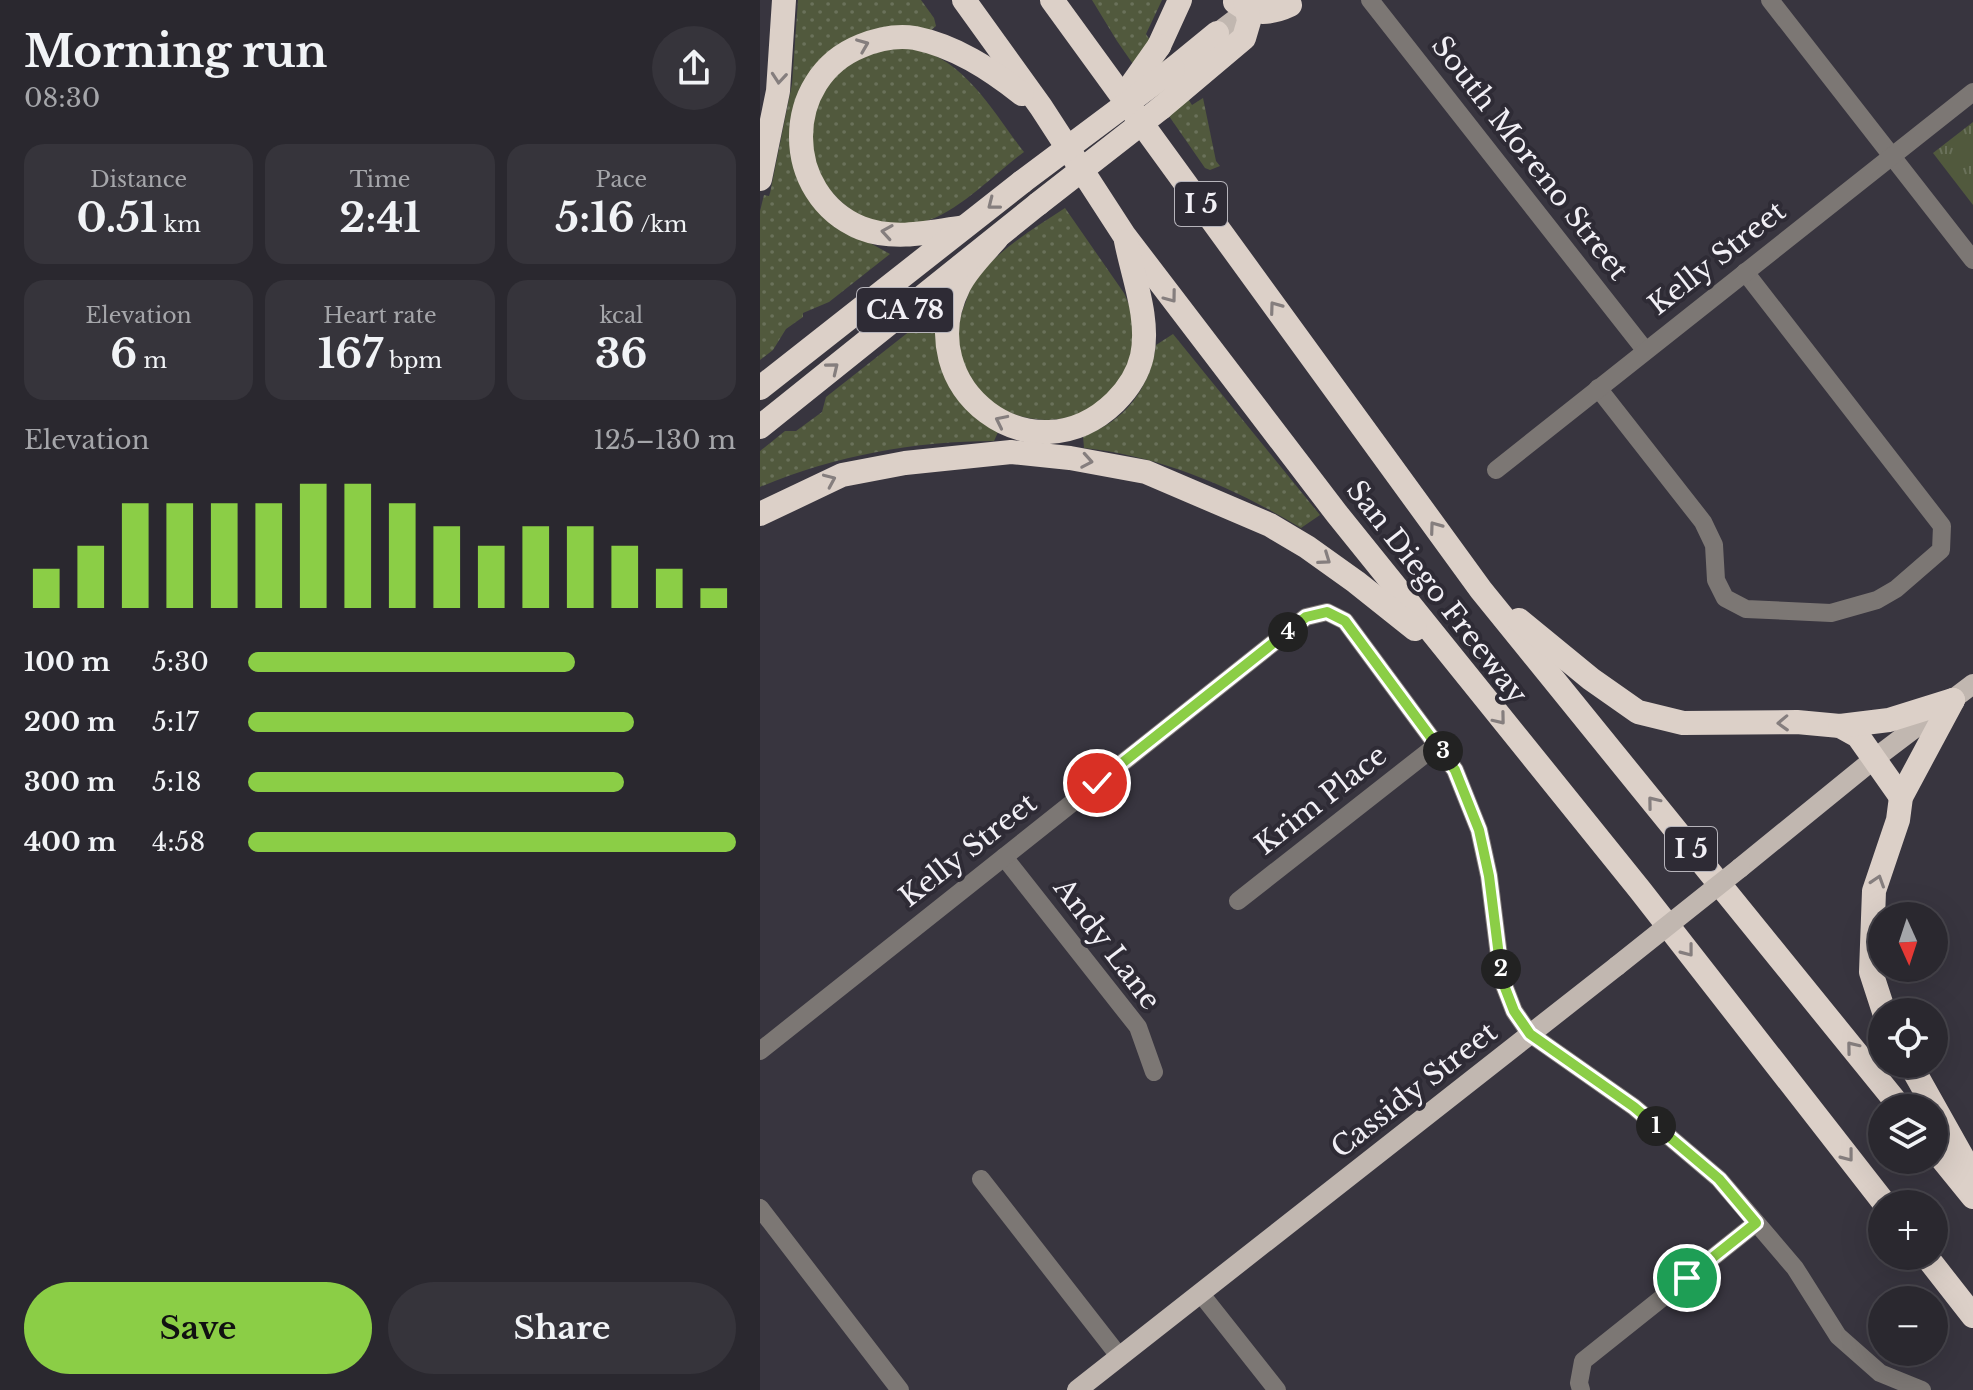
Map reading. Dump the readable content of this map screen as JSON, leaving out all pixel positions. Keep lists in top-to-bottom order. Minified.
{"streets":{"highway":["I 5","CA 78","San Diego Freeway"],"main road":["Cassidy Street"],"street":["South Moreno Street","Kelly Street","Krim Place","Andy Lane"]},"crossings":[["South Moreno Street","Kelly Street"],["Kelly Street","Krim Place"],["Kelly Street","Andy Lane"]],"north":"bottom","page":{"heading":["Morning run","08:30"],"stats":[["Distance","0.51 km"],["Time","2:41"],["Pace","5:16 /km"],["Elevation","6 m"],["Heart rate","167 bpm"],["kcal","36"]],"chart":["Elevation","125–130 m"],"pins":["4","3","2","1"],"list":[{"name":"100 m","note":"5:30"},{"name":"200 m","note":"5:17"},{"name":"300 m","note":"5:18"},{"name":"400 m","note":"4:58"}],"map_buttons":["+","−"],"buttons":["Save","Share"]}}
